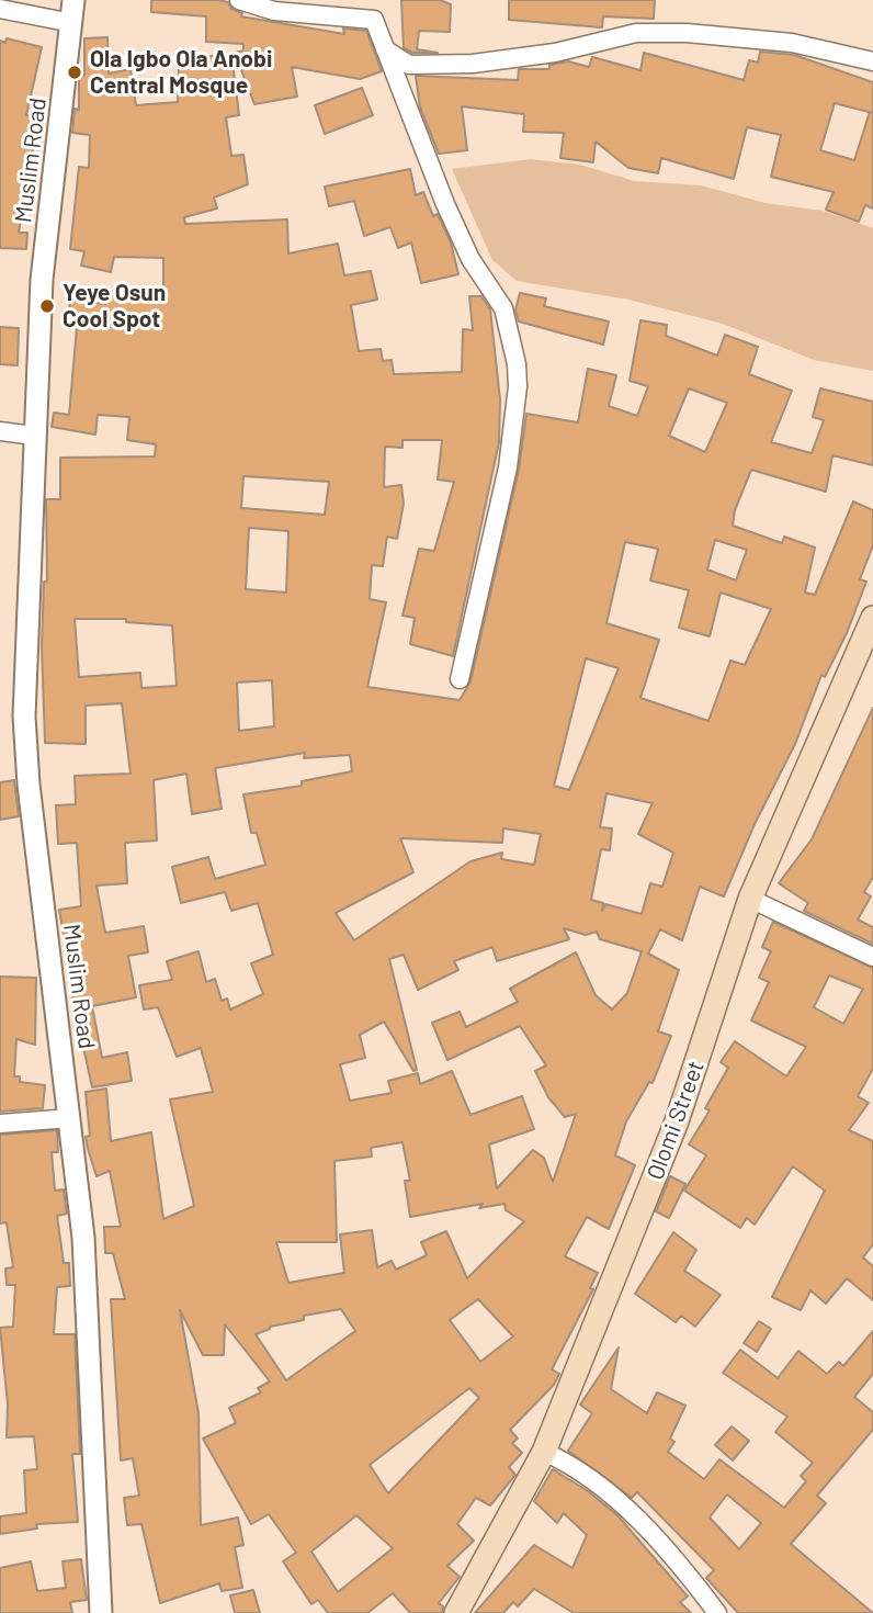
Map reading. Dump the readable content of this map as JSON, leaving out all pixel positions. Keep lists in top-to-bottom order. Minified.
{"streets":{"main road":["Olomi Street"],"street":["Muslim Road"]},"places":["Ola Igbo Ola Anobi Central Mosque","Yeye Osun Cool Spot"]}
